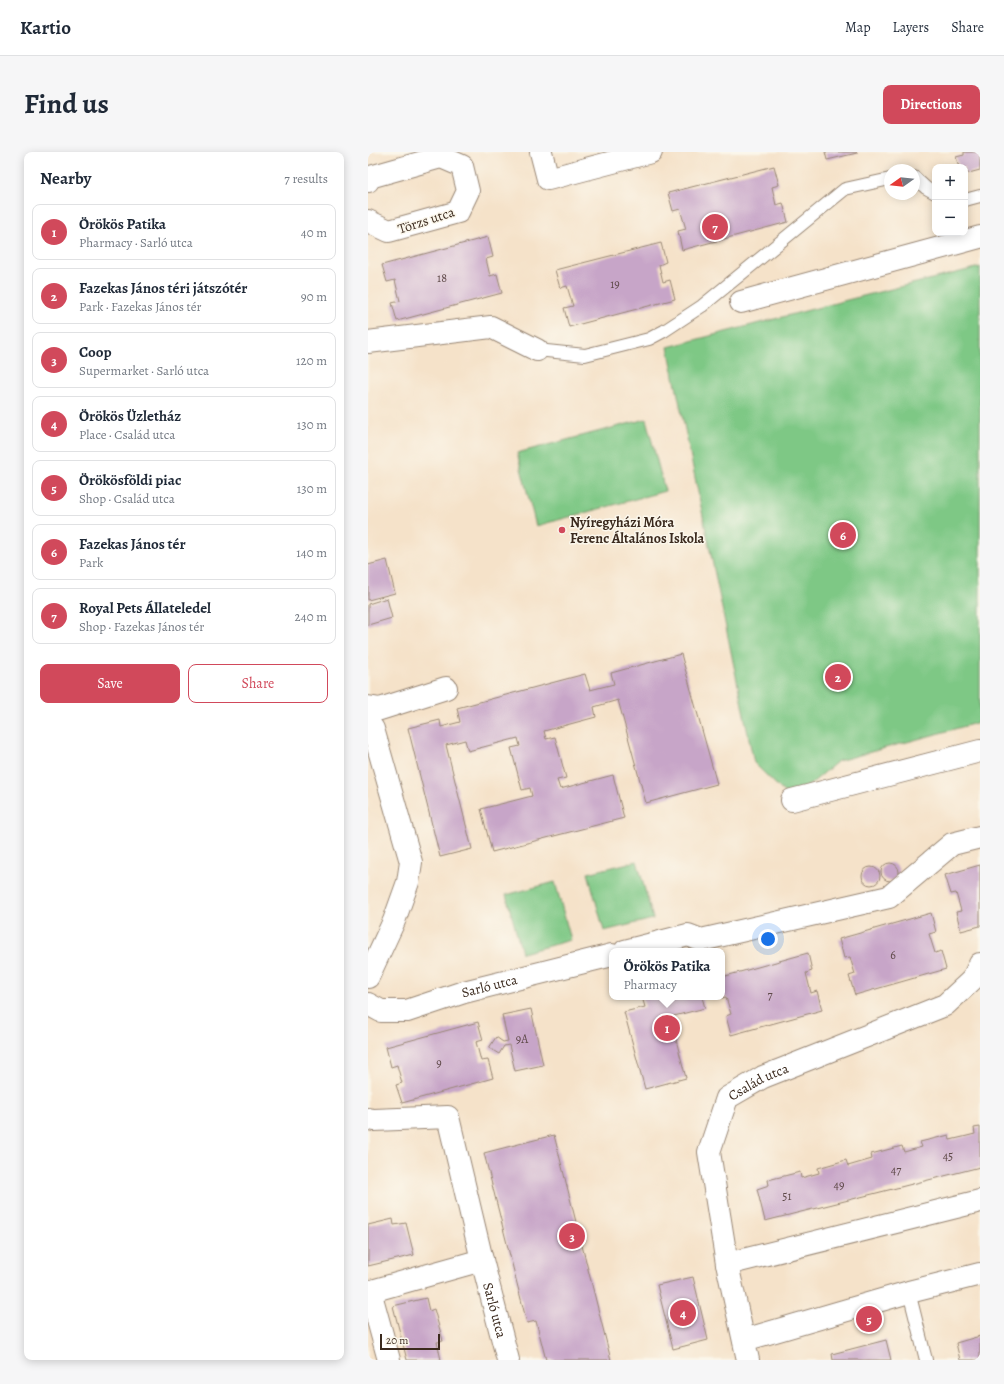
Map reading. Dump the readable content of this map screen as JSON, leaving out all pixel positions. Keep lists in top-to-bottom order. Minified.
{"streets":{"street":["Törzs utca","Sarló utca","Család utca"]},"places":["Nyíregyházi Móra Ferenc Általános Iskola"],"house_numbers":["18","19","6","7","9A","9","45","47","49","51"],"scale_bar":"20 m","north":"left","page":{"header":"Kartio","nav":["Map","Layers","Share"],"title":"Find us","buttons":["Directions",["Save","Share"]],"heading":["Nearby","7 results"],"map_buttons":["+","−"],"list":[{"mark":"1","name":"Örökös Patika","note":"Pharmacy · Sarló utca","value":"40 m"},{"mark":"2","name":"Fazekas János téri játszótér","note":"Park · Fazekas János tér","value":"90 m"},{"mark":"3","name":"Coop","note":"Supermarket · Sarló utca","value":"120 m"},{"mark":"4","name":"Örökös Üzletház","note":"Place · Család utca","value":"130 m"},{"mark":"5","name":"Örökösföldi piac","note":"Shop · Család utca","value":"130 m"},{"mark":"6","name":"Fazekas János tér","note":"Park","value":"140 m"},{"mark":"7","name":"Royal Pets Állateledel","note":"Shop · Fazekas János tér","value":"240 m"}],"pins":["7","6","2","1","3","4","5"],"popup":["Örökös Patika","Pharmacy"],"scale":"20 m"}}
